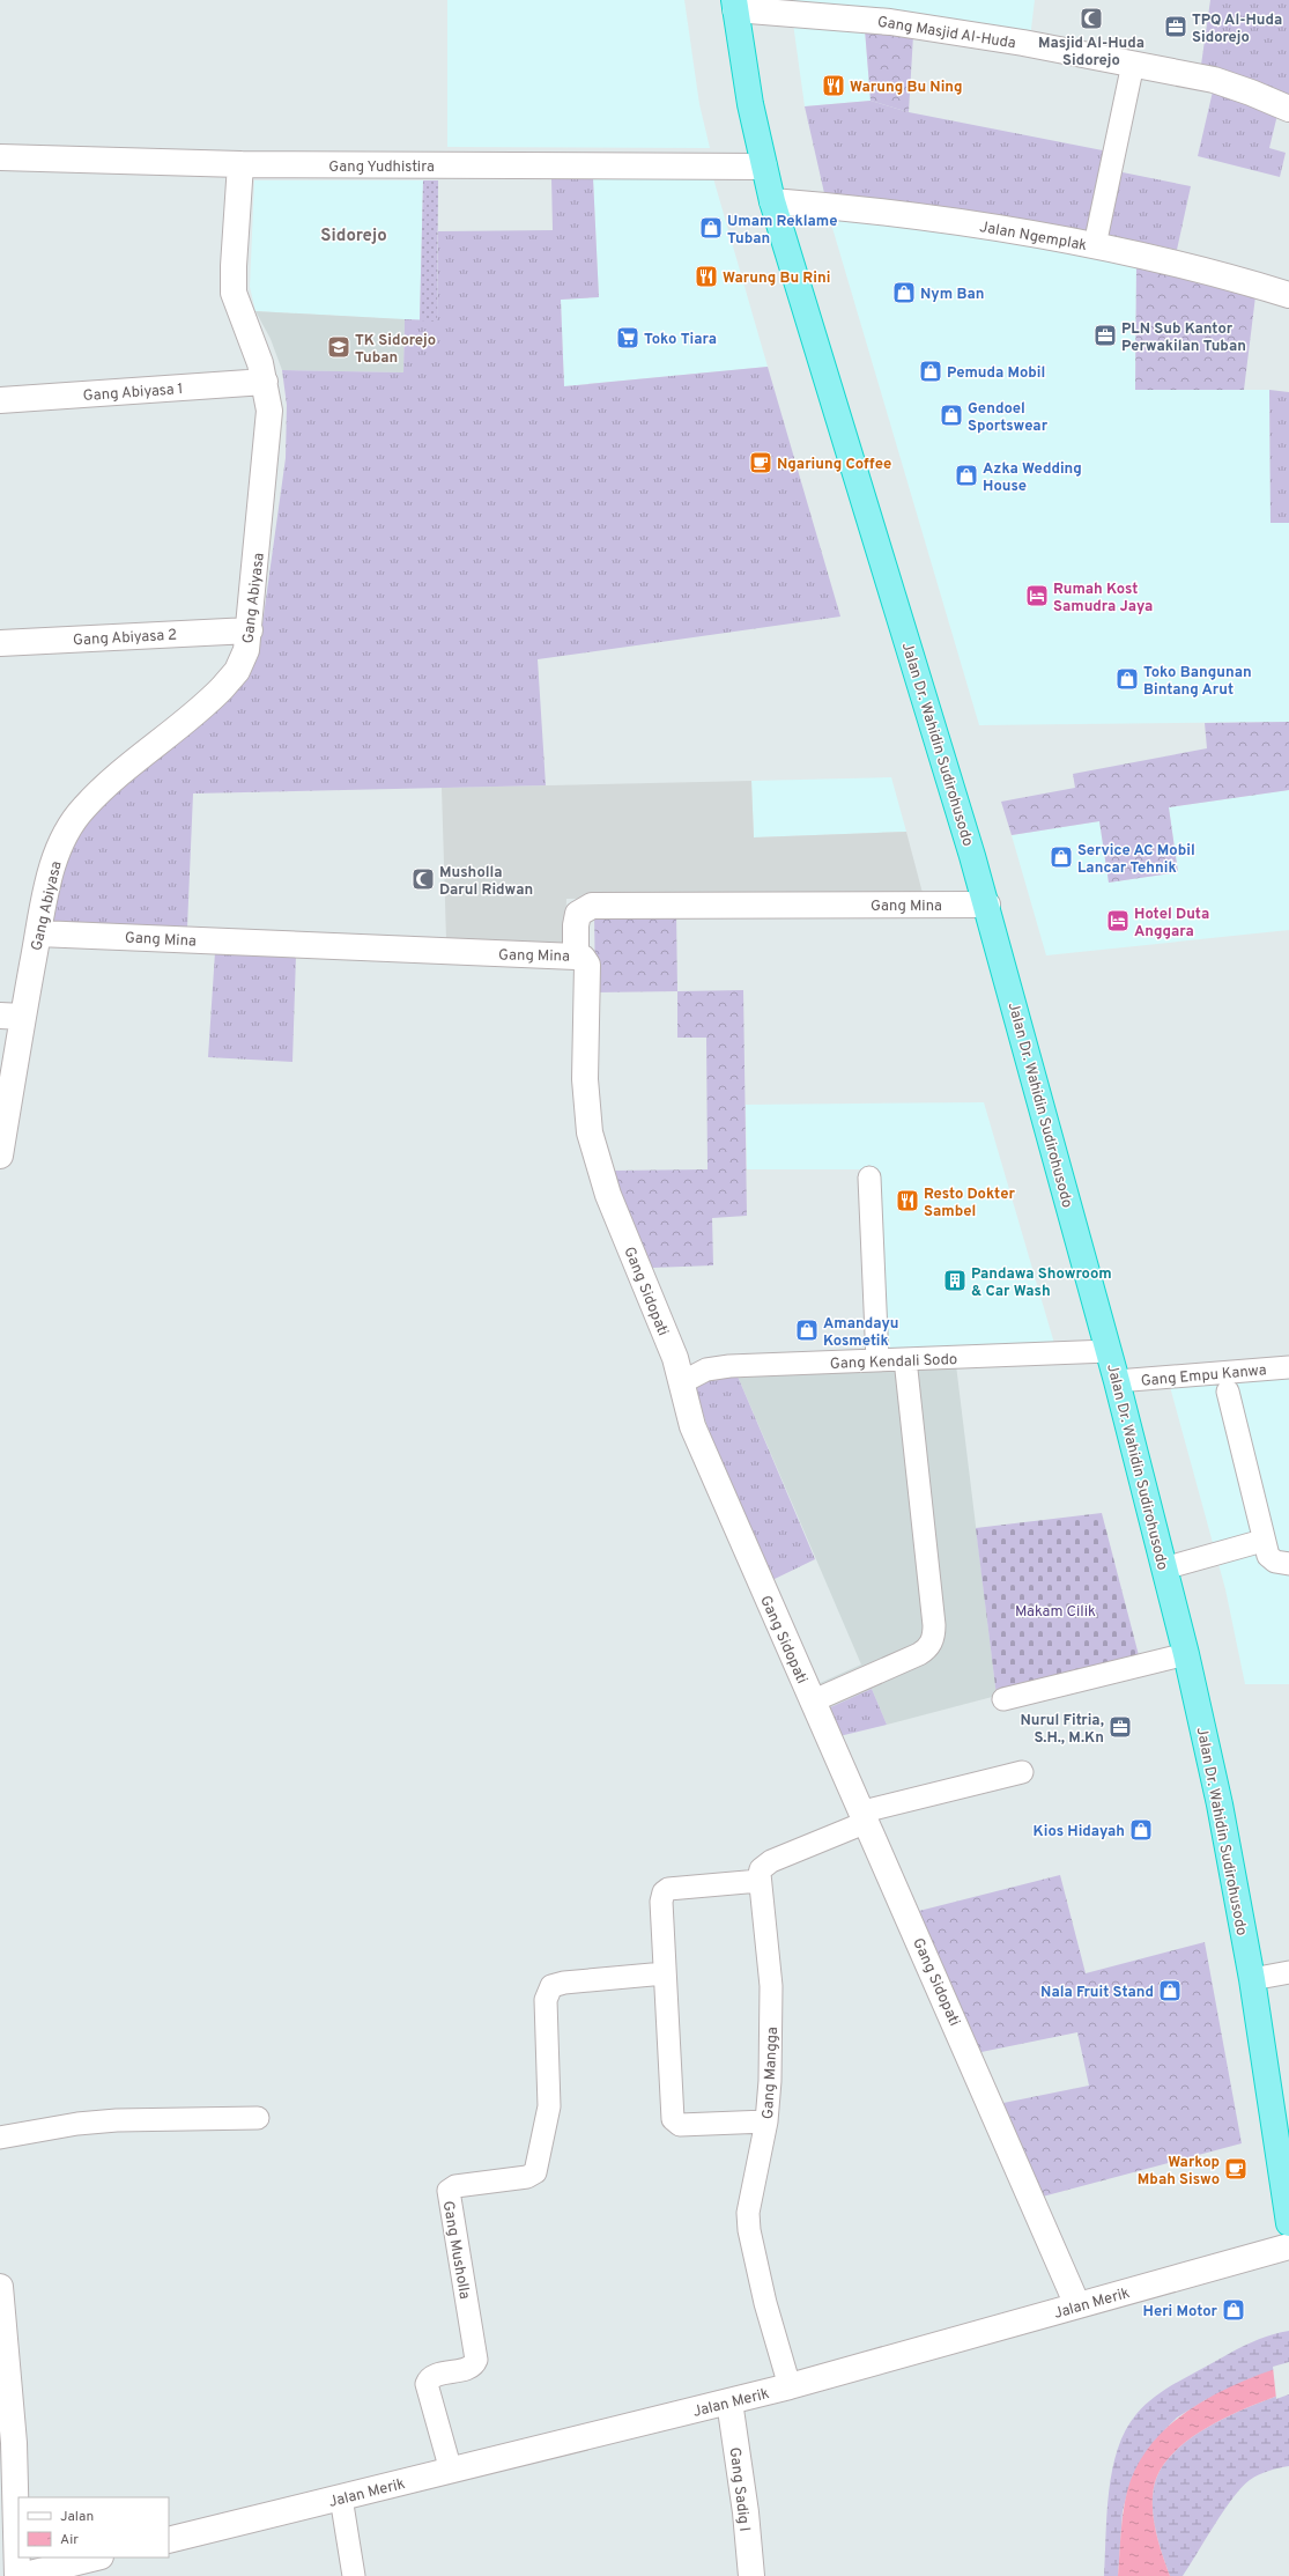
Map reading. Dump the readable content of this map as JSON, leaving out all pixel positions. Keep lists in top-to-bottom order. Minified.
{"streets":{"highway":["Jalan Dr. Wahidin Sudirohusodo"],"street":["Gang Masjid Al-Huda","Gang Yudhistira","Jalan Ngemplak","Gang Abiyasa 1","Gang Abiyasa","Gang Abiyasa 2","Gang Mina","Gang Sidopati","Jalan Merik","Gang Sadig I"],"lane":["Gang Kendali Sodo","Gang Empu Kanwa","Gang Mangga","Gang Musholla"]},"crossings":[["Gang Masjid Al-Huda","Jalan Dr. Wahidin Sudirohusodo"],["Gang Yudhistira","Gang Abiyasa"],["Gang Yudhistira","Jalan Dr. Wahidin Sudirohusodo"],["Jalan Ngemplak","Jalan Dr. Wahidin Sudirohusodo"],["Gang Abiyasa 1","Gang Abiyasa"],["Gang Abiyasa","Gang Abiyasa 2"],["Gang Abiyasa","Gang Mina"],["Jalan Dr. Wahidin Sudirohusodo","Gang Mina"],["Jalan Dr. Wahidin Sudirohusodo","Gang Kendali Sodo"],["Jalan Dr. Wahidin Sudirohusodo","Gang Empu Kanwa"],["Gang Mina","Gang Sidopati"],["Gang Sidopati","Gang Kendali Sodo"],["Gang Sidopati","Jalan Merik"],["Gang Mangga","Jalan Merik"],["Gang Musholla","Jalan Merik"],["Jalan Merik","Gang Sadig I"]],"districts":["Sidorejo"],"parks":["Makam Cilik"],"places":{"mosque":["Masjid Al-Huda Sidorejo","Musholla Darul Ridwan"],"office":["TPQ Al-Huda Sidorejo","PLN Sub Kantor Perwakilan Tuban","Nurul Fitria, S.H., M.Kn"],"restaurant":["Warung Bu Ning","Warung Bu Rini","Resto Dokter Sambel"],"shop":["Umam Reklame Tuban","Nym Ban","Pemuda Mobil","Gendoel Sportswear","Azka Wedding House","Toko Bangunan Bintang Arut","Service AC Mobil Lancar Tehnik","Amandayu Kosmetik","Kios Hidayah","Nala Fruit Stand","Heri Motor"],"supermarket":["Toko Tiara"],"school or university":["TK Sidorejo Tuban"],"cafe":["Ngariung Coffee","Warkop Mbah Siswo"],"hotel":["Rumah Kost Samudra Jaya","Hotel Duta Anggara"],"building":["Pandawa Showroom & Car Wash"]},"legend":["Jalan","Air"]}
